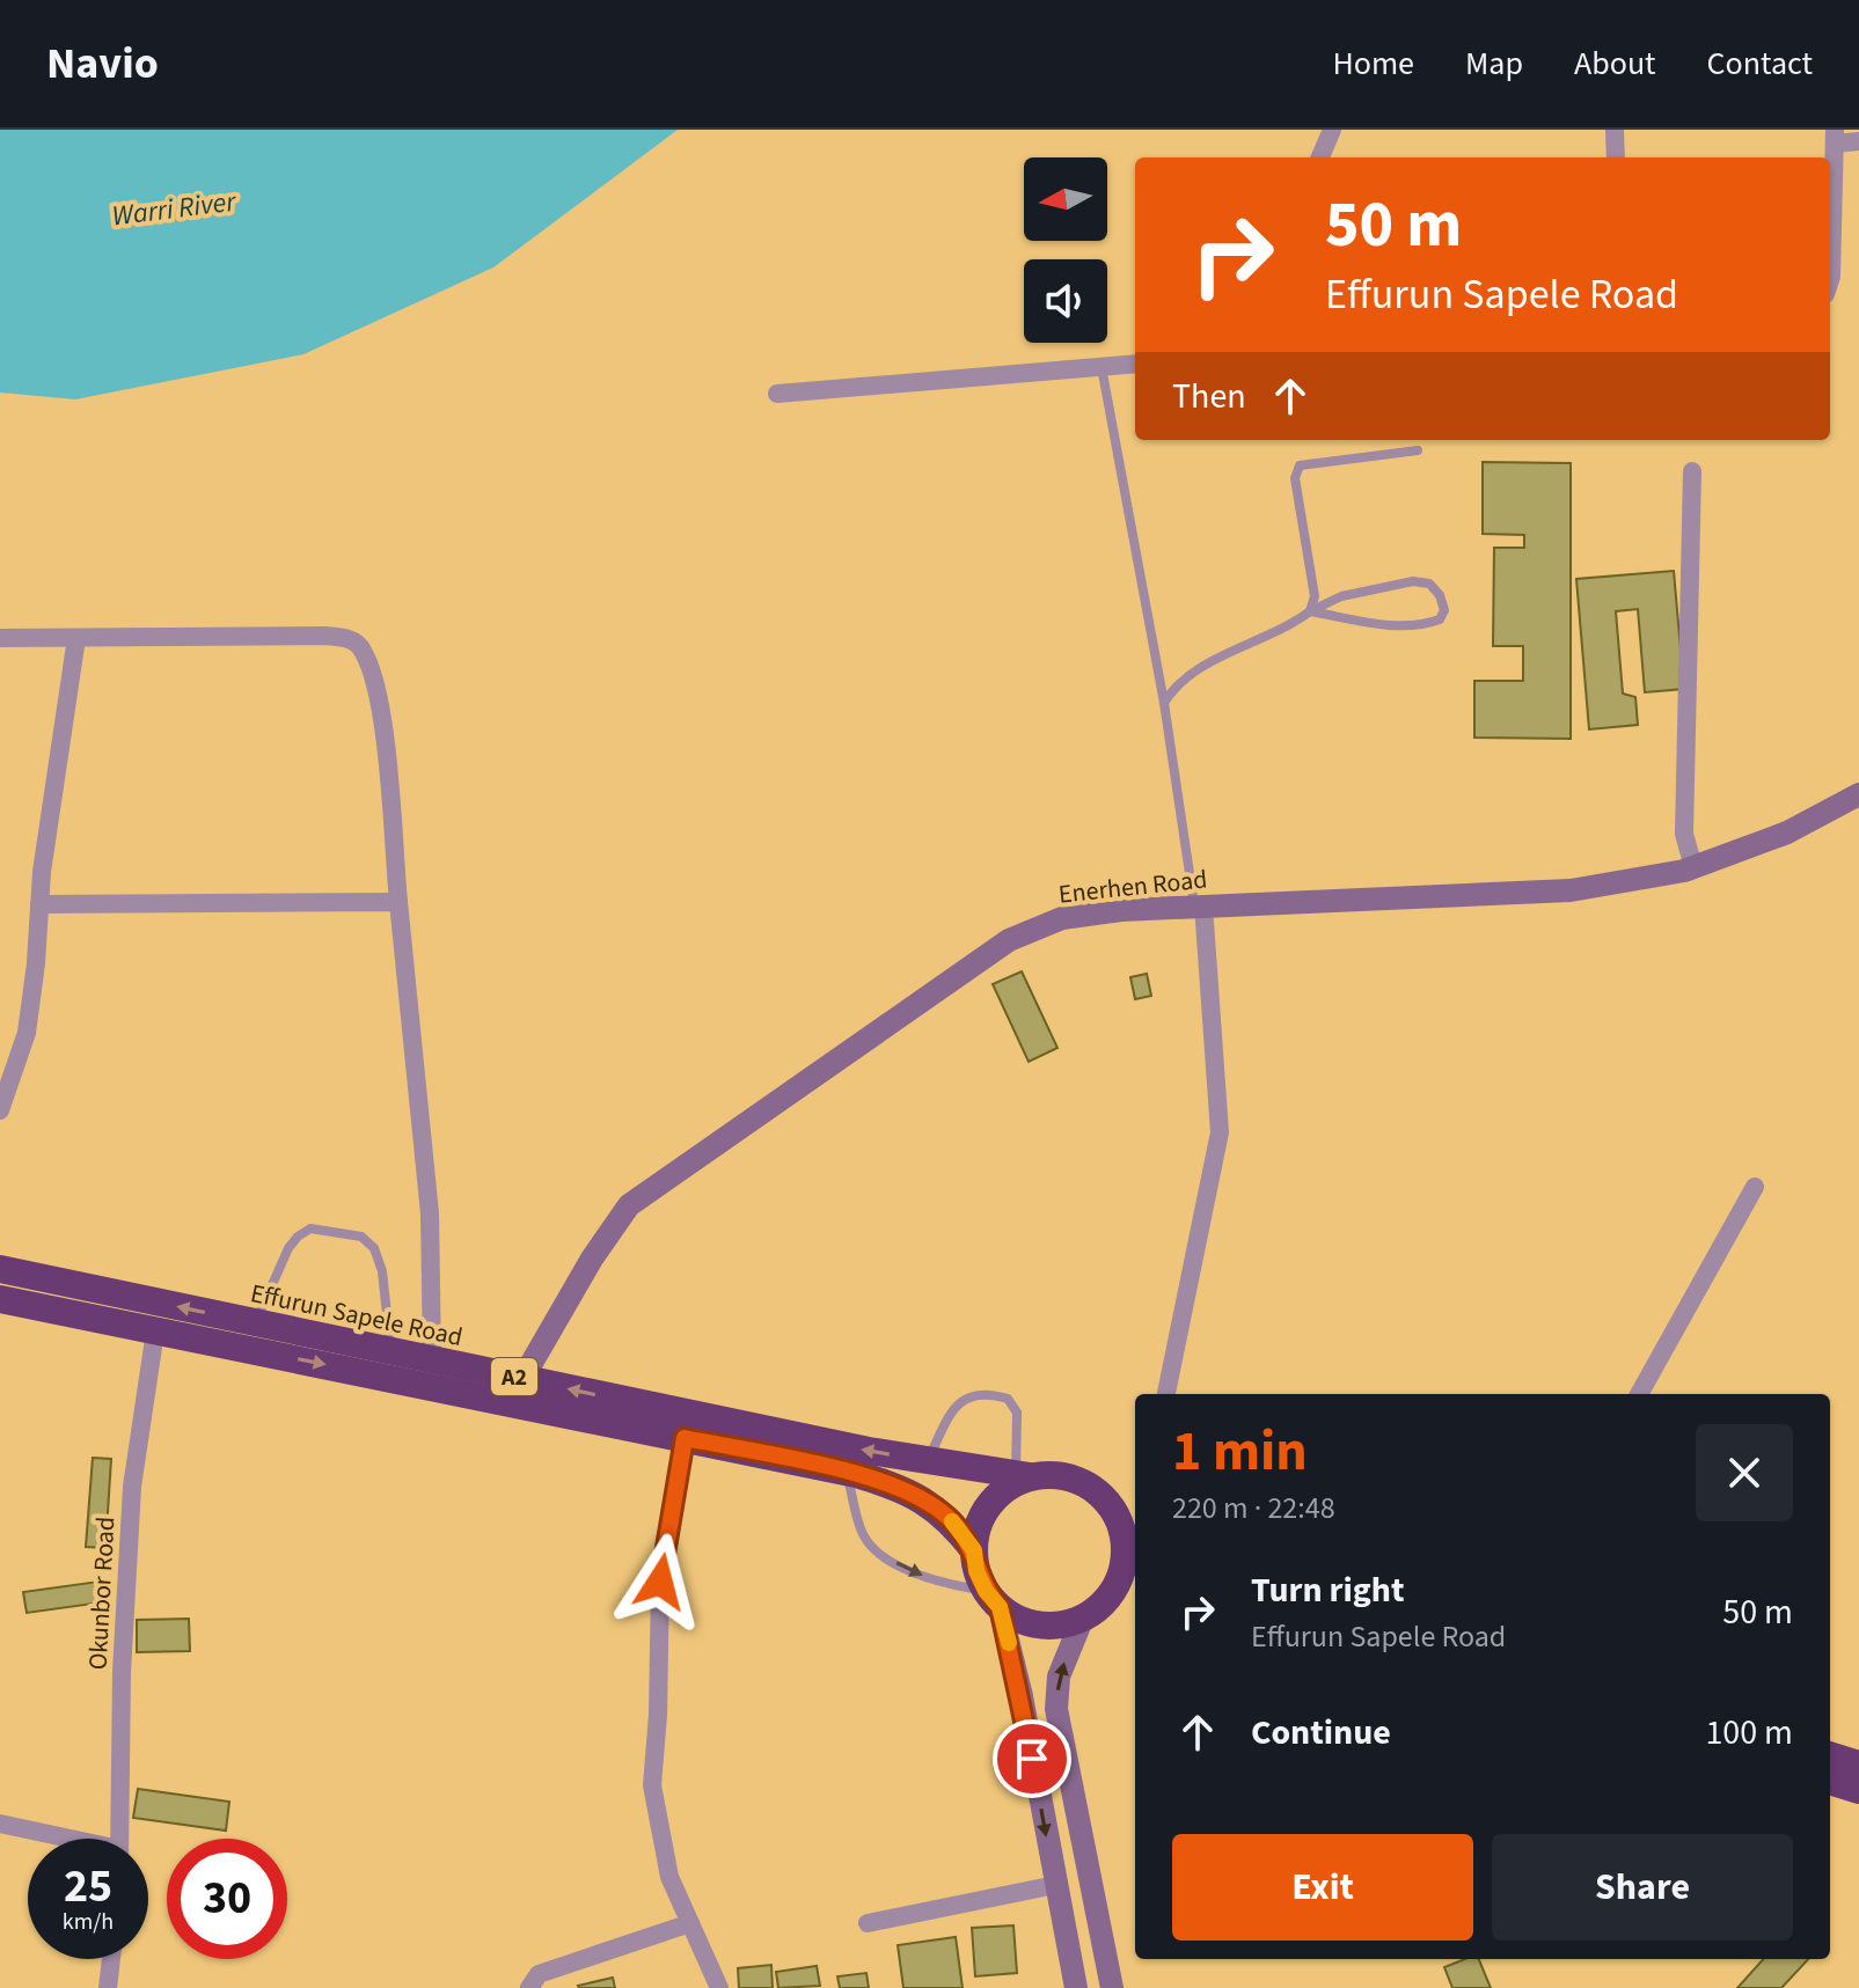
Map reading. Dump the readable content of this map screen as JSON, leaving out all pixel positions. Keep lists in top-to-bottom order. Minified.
{"streets":{"highway":["Effurun Sapele Road","A2"],"street":["Enerhen Road","Okunbor Road"]},"crossings":[["Enerhen Road","Effurun Sapele Road"],["Effurun Sapele Road","A2"],["Effurun Sapele Road","Okunbor Road"]],"water":["Warri River"],"north":"left","page":{"header":"Navio","nav":["Home","Map","About","Contact"],"turn":["50 m","Effurun Sapele Road"],"then":"Then","heading":["1 min","220 m · 22:48"],"list":[{"name":"Turn right","note":"Effurun Sapele Road","value":"50 m"},{"name":"Continue","value":"100 m"}],"buttons":["Exit","Share"],"speed":"25 km/h","limit":"30"}}
